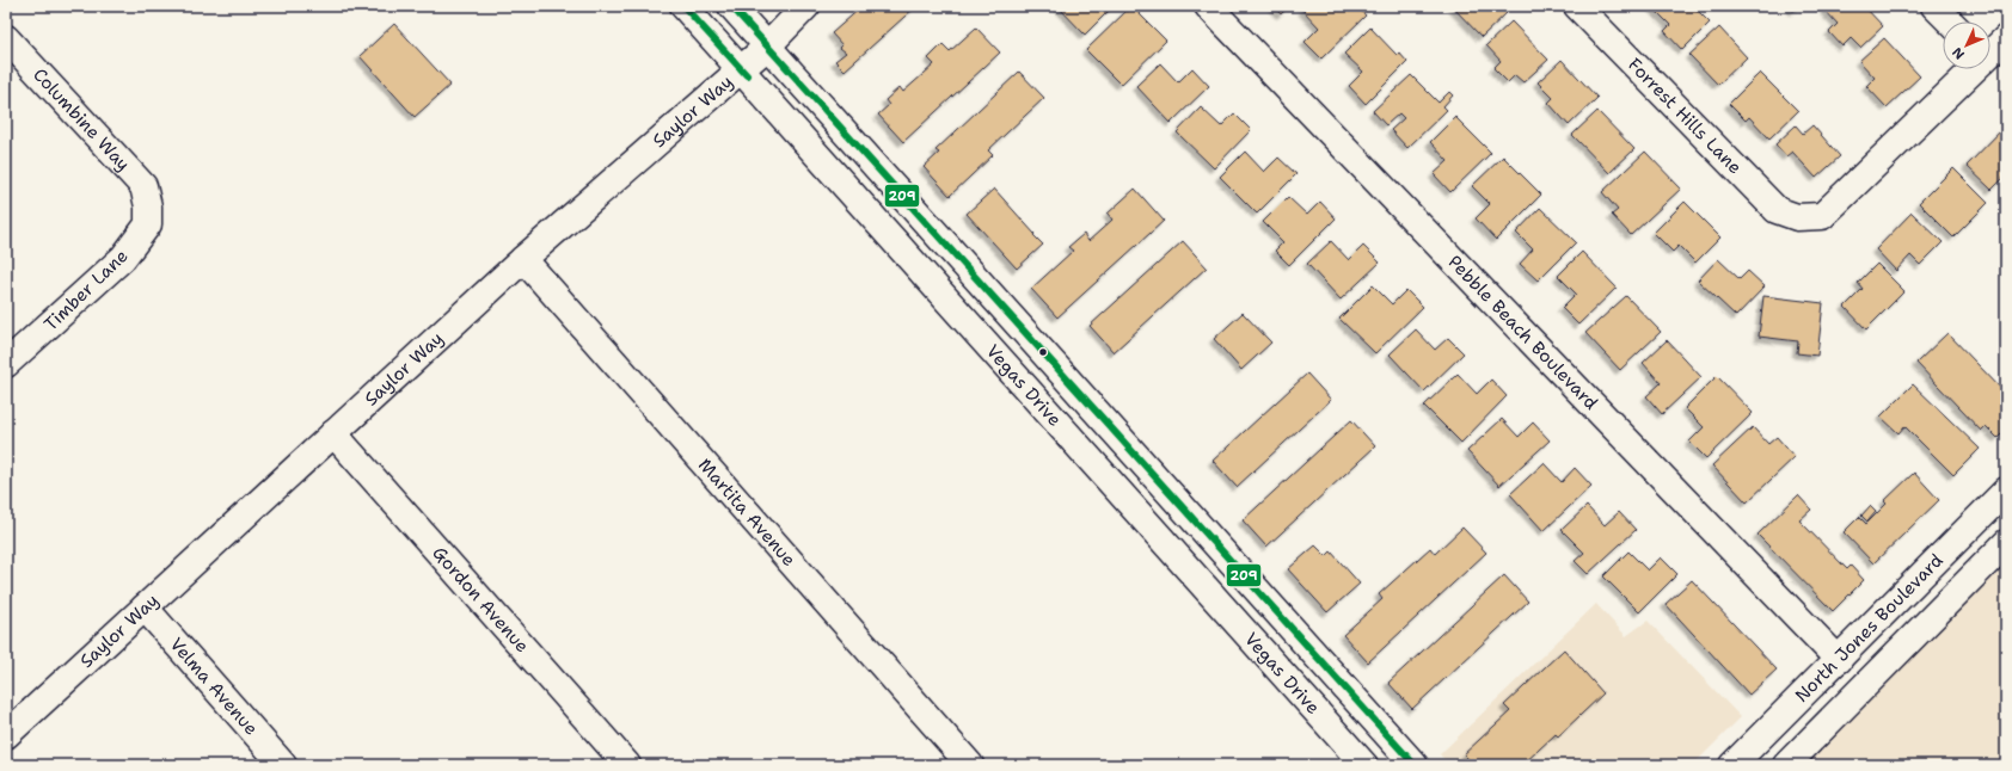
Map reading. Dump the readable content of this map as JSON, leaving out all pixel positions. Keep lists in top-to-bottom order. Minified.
{"streets":{"street":["Saylor Way","Forrest Hills Lane","Columbine Way","Timber Lane","Pebble Beach Boulevard","Vegas Drive","Martita Avenue","Gordon Avenue","North Jones Boulevard","Velma Avenue"]},"crossings":[["Saylor Way","Vegas Drive"],["Saylor Way","Martita Avenue"],["Saylor Way","Gordon Avenue"],["Saylor Way","Velma Avenue"],["Columbine Way","Timber Lane"],["Pebble Beach Boulevard","North Jones Boulevard"]],"lines":["transit line 209"],"north":"bottom left"}
